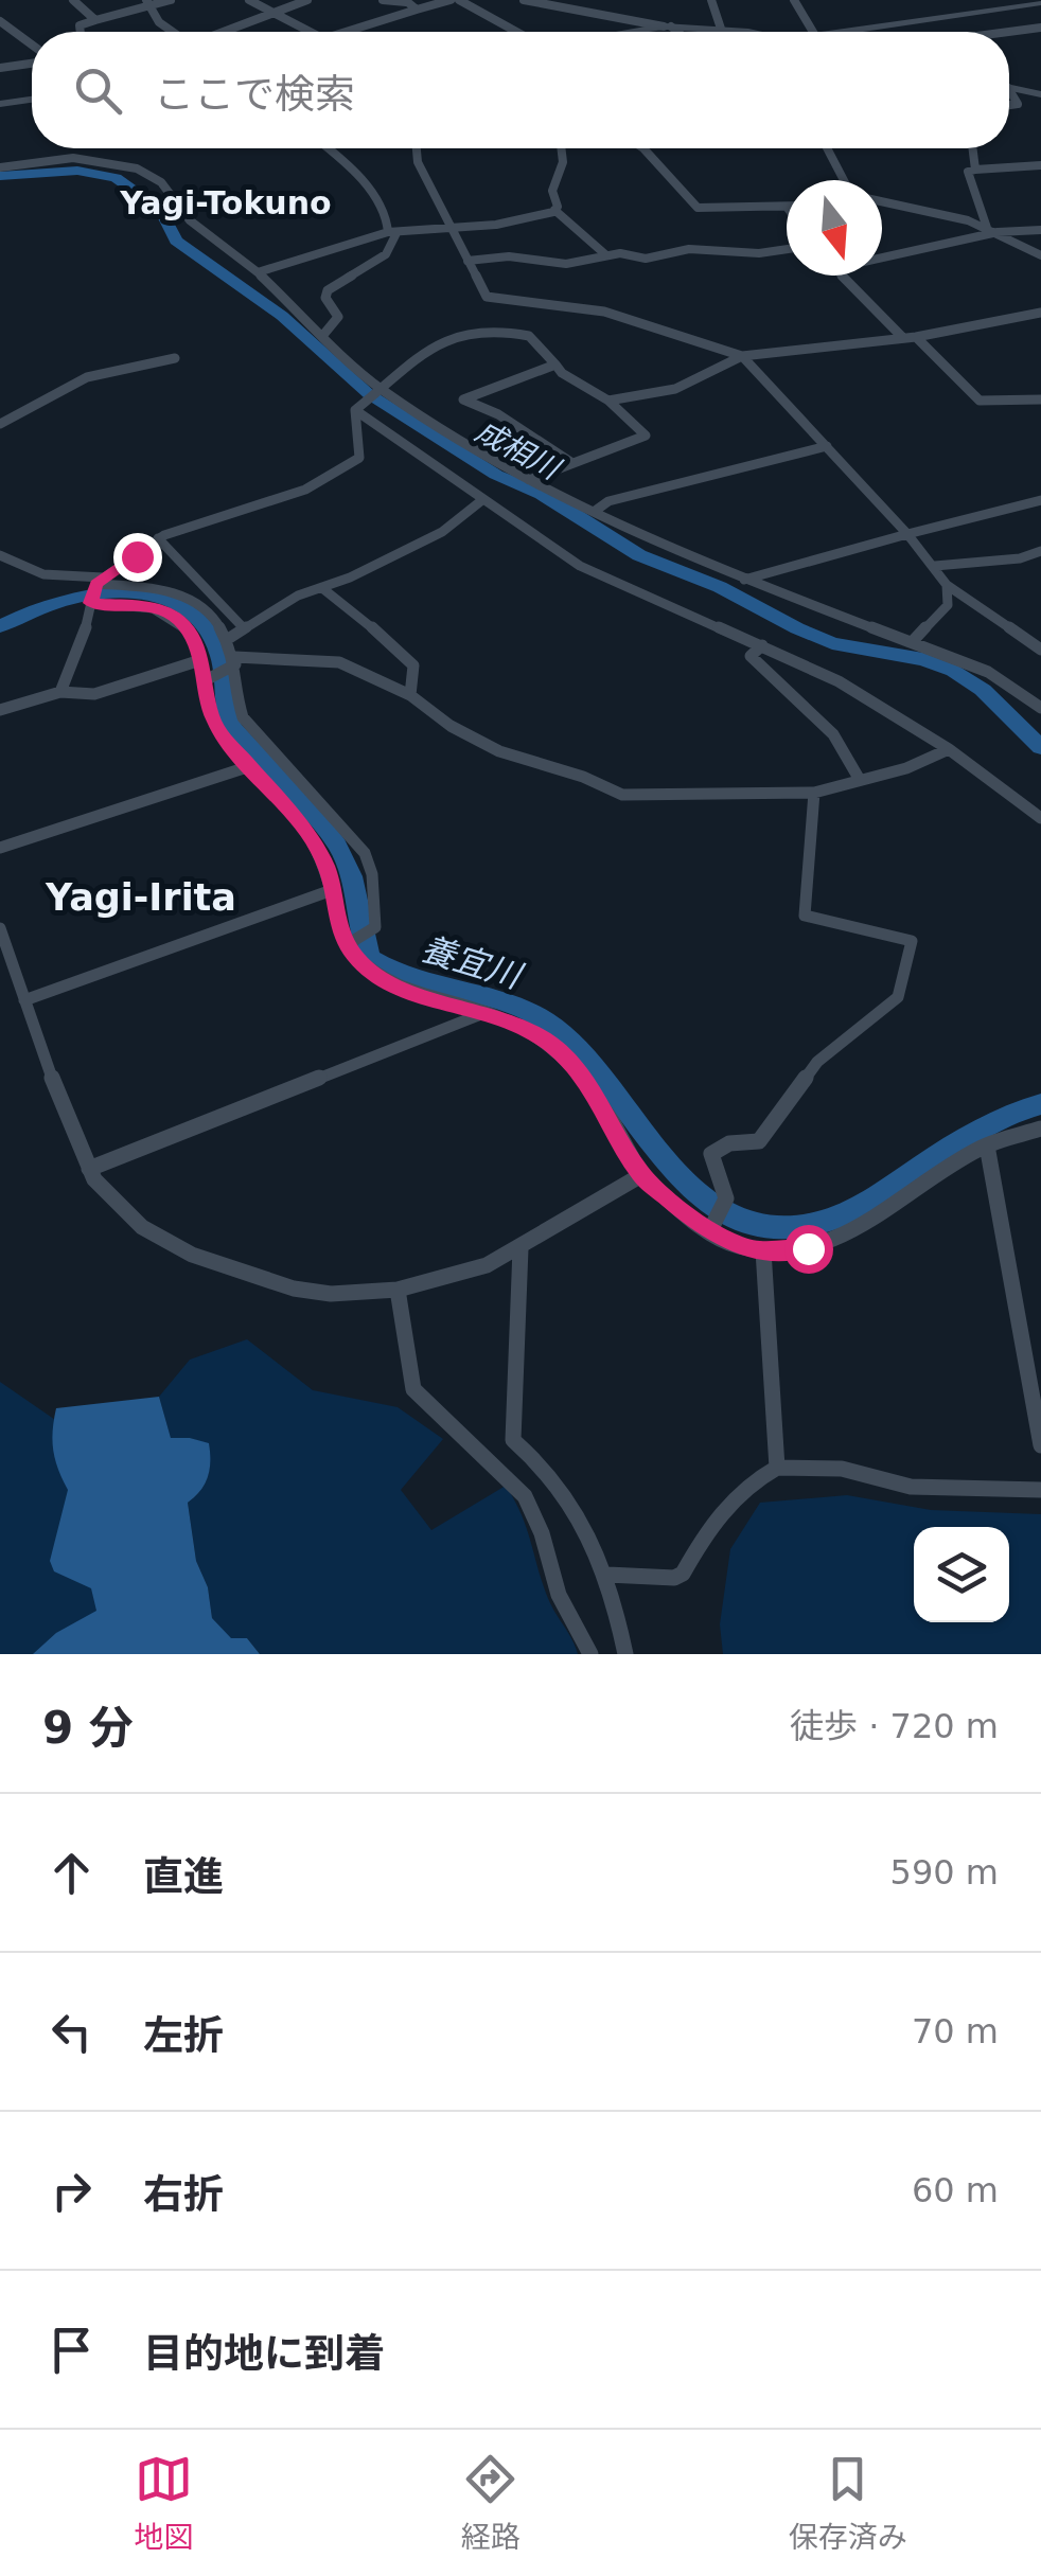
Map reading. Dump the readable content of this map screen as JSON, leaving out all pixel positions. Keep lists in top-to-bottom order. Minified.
{"districts":["Yagi-Tokuno","Yagi-Irita"],"water":["成相川","養宜川"],"north":"bottom","page":{"search":"ここで検索","heading":["9 分","徒歩 · 720 m"],"list":[["直進","590 m"],["左折","70 m"],["右折","60 m"],"目的地に到着"],"nav":["地図","経路","保存済み"]}}
